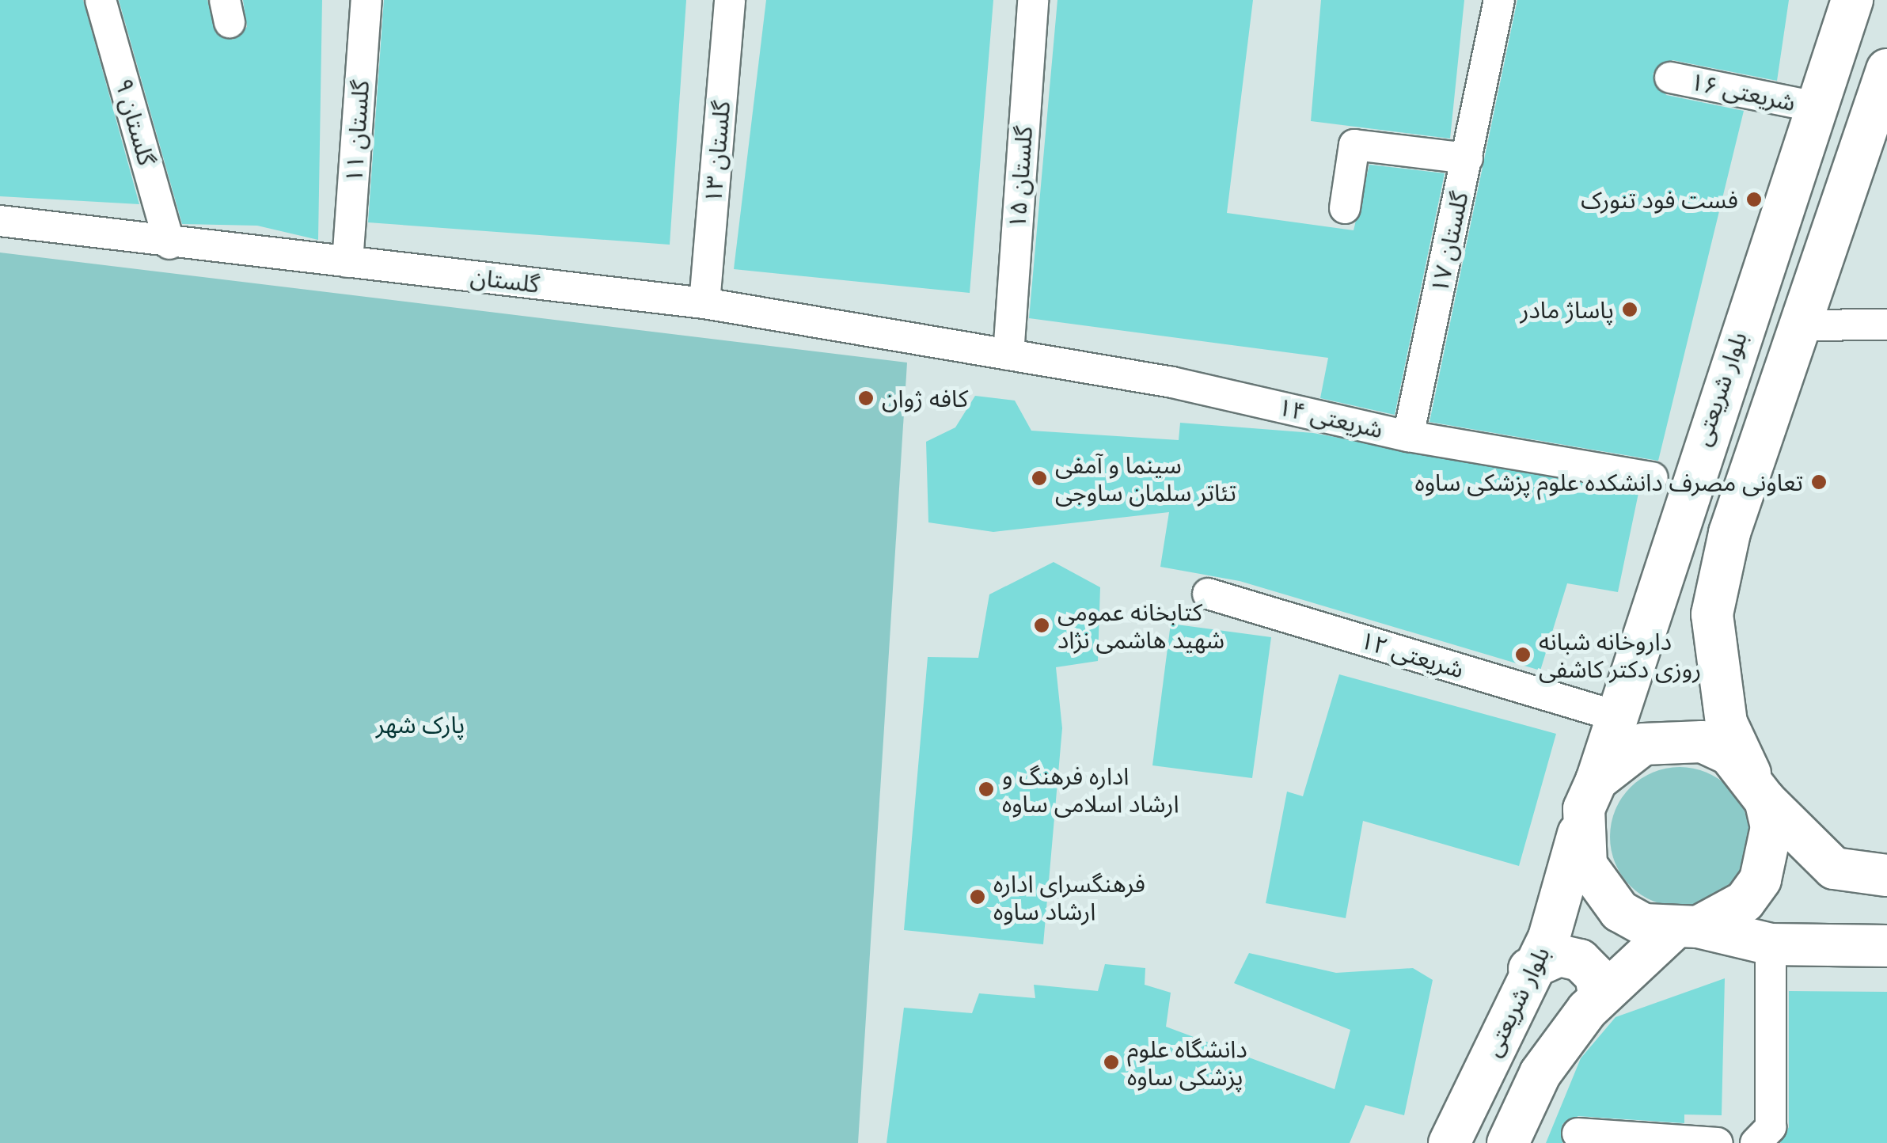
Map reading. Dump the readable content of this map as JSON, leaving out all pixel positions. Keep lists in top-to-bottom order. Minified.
{"streets":{"main road":["بلوار شریعتی"],"street":["شریعتی ۱۶","گلستان ۹","گلستان ۱۱","گلستان ۱۳","گلستان ۱۵","گلستان ۱۷","گلستان","شریعتی ۱۴","شریعتی ۱۲"]},"crossings":[["شریعتی ۱۶","بلوار شریعتی"],["گلستان ۹","گلستان"],["گلستان ۱۱","گلستان"],["گلستان ۱۳","گلستان"],["گلستان ۱۵","گلستان"],["گلستان ۱۵","شریعتی ۱۴"],["گلستان ۱۷","شریعتی ۱۴"],["گلستان","شریعتی ۱۴"],["بلوار شریعتی","شریعتی ۱۲"]],"parks":["پارک شهر"],"places":["فست فود تنورک","پاساژ مادر","کافه ژوان","سینما و آمفی تئاتر سلمان ساوجی","تعاونی مصرف دانشکده علوم پزشکی ساوه","کتابخانه عمومی شهید هاشمی نژاد","داروخانه شبانه روزی دکتر کاشفی","اداره فرهنگ و ارشاد اسلامی ساوه","فرهنگسرای اداره ارشاد ساوه","دانشگاه علوم پزشکی ساوه"]}
